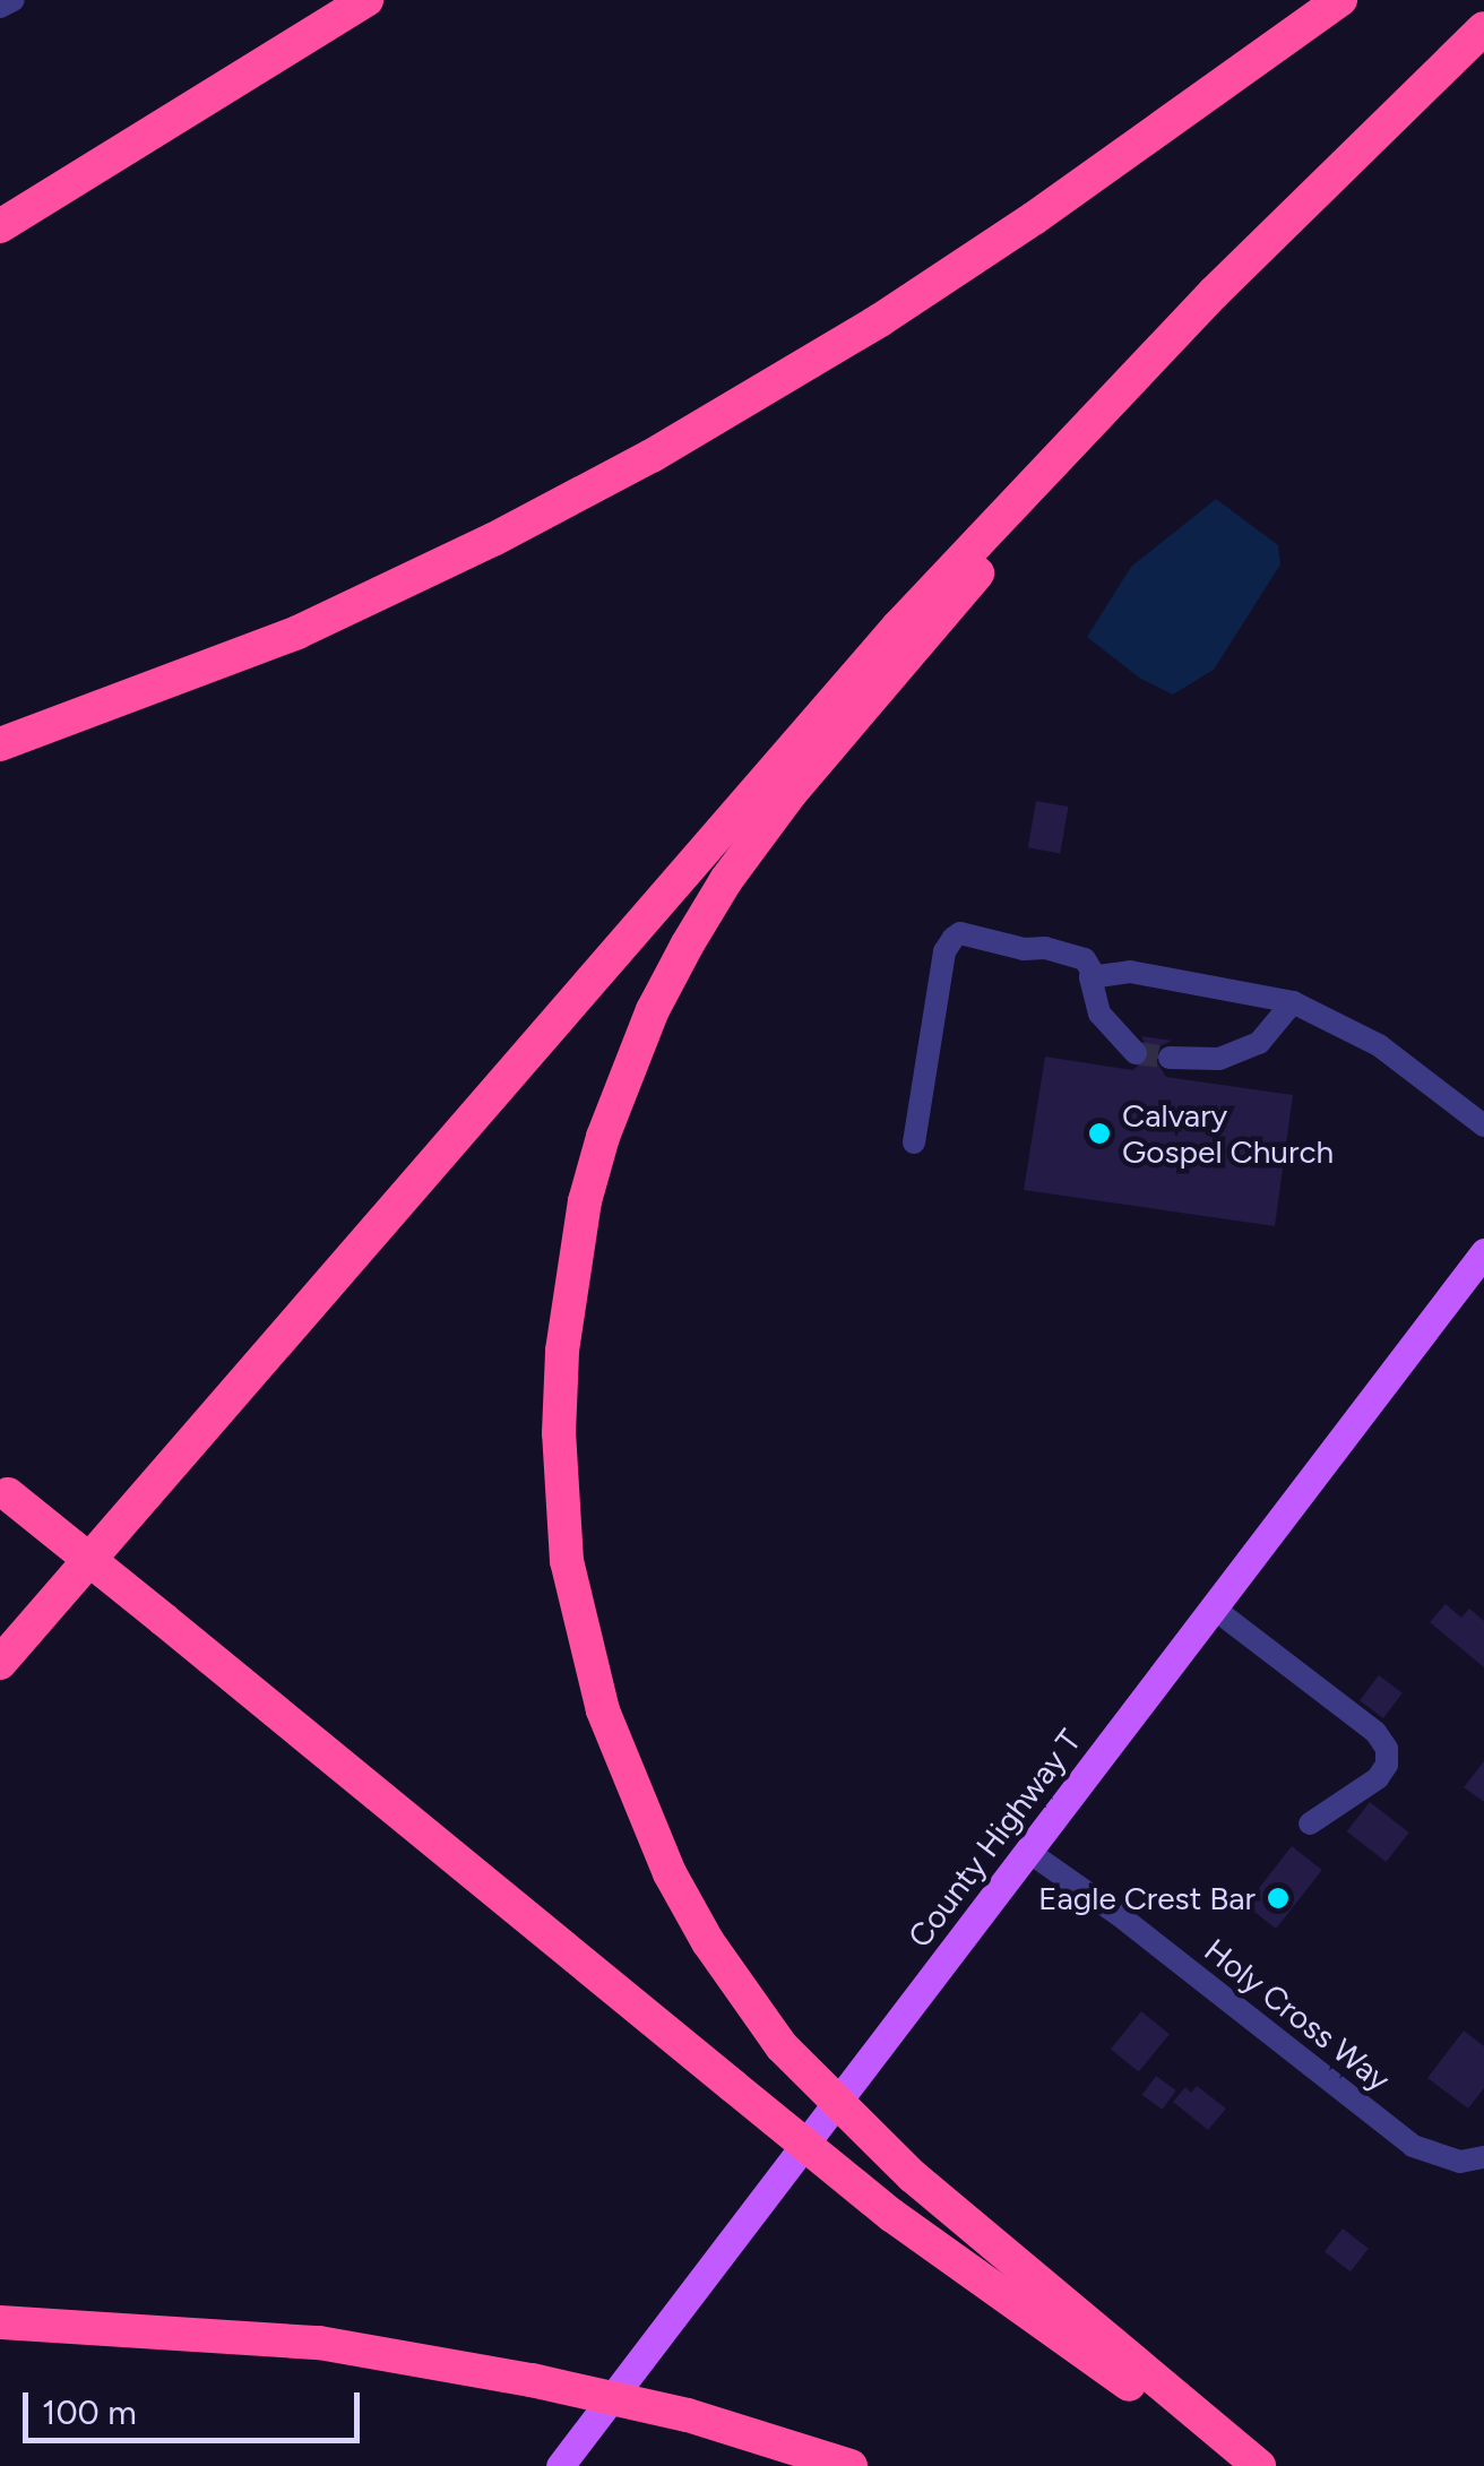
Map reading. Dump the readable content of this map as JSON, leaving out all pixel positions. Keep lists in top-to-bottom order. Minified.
{"streets":{"main road":["County Highway T"],"street":["Holy Cross Way"]},"crossings":[["County Highway T","Holy Cross Way"]],"places":["Calvary Gospel Church","Eagle Crest Bar"],"scale_bar":"100 m"}
